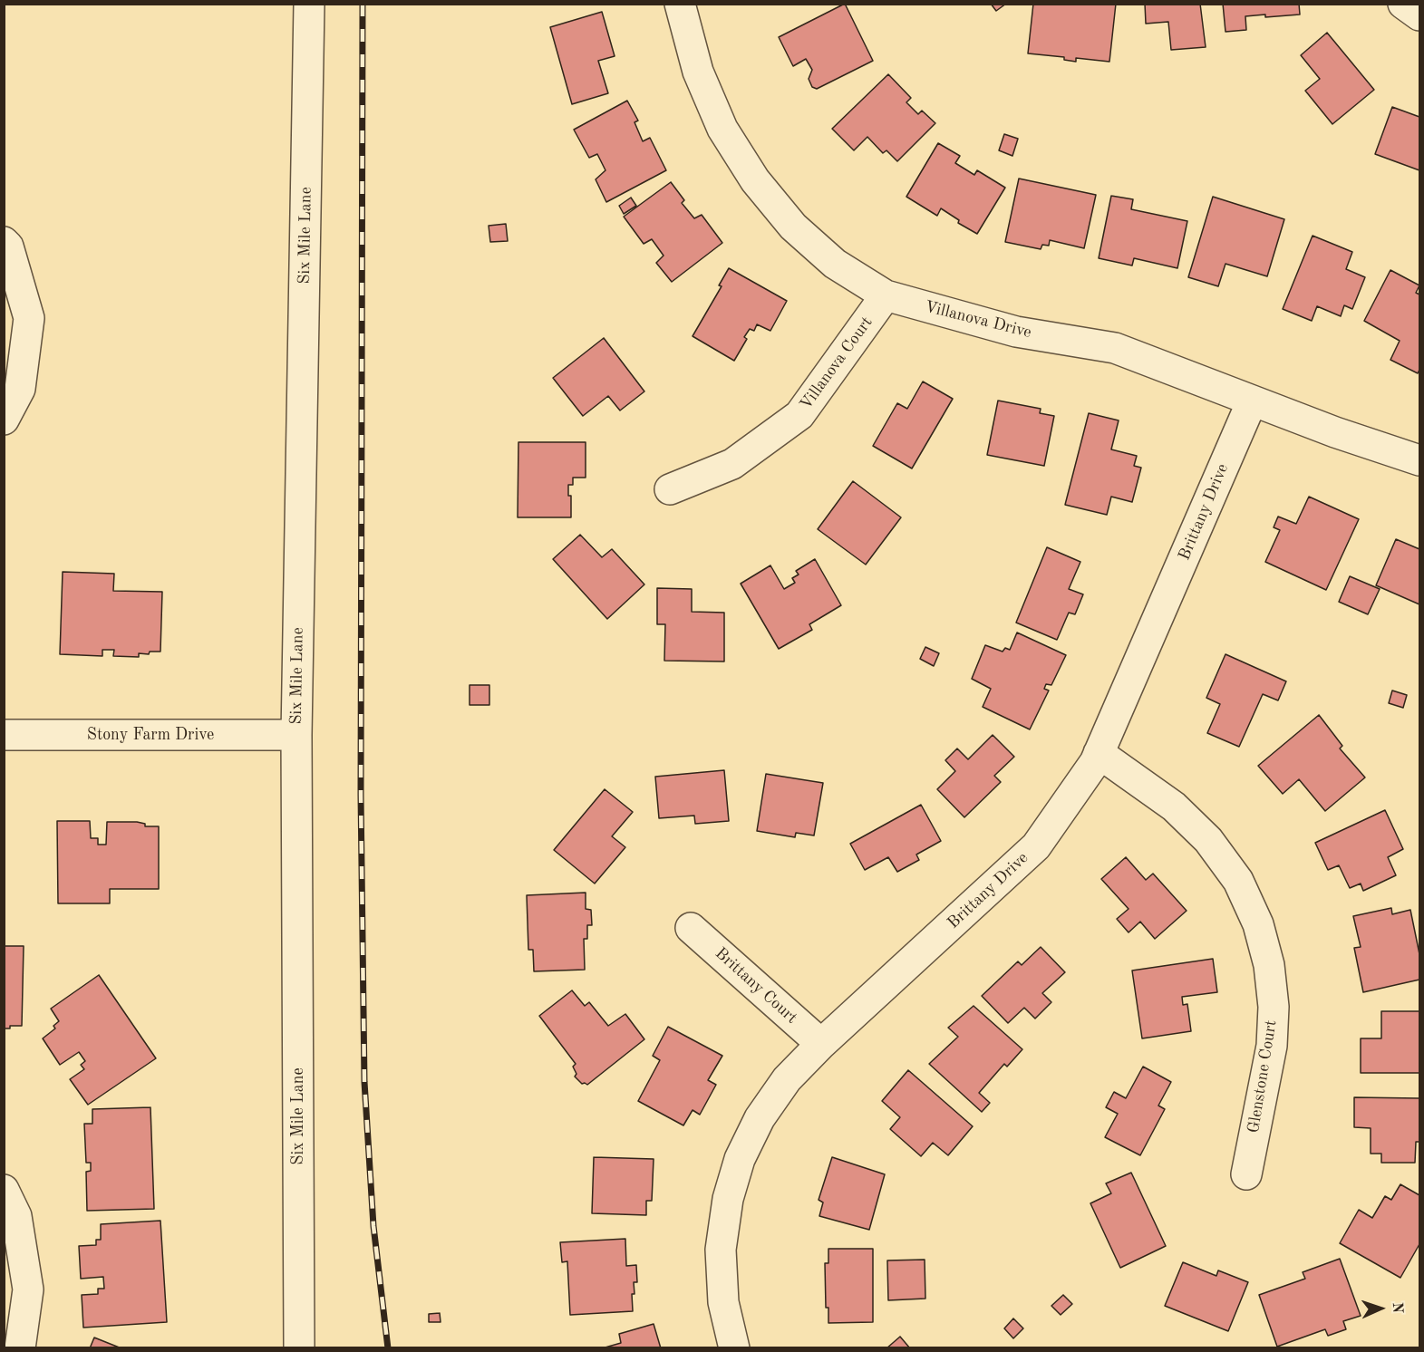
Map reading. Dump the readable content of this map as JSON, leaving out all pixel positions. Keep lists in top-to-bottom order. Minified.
{"streets":{"street":["Six Mile Lane","Villanova Drive","Villanova Court","Brittany Drive","Stony Farm Drive","Brittany Court","Glenstone Court"]},"crossings":[["Six Mile Lane","Stony Farm Drive"],["Villanova Drive","Villanova Court"],["Villanova Drive","Brittany Drive"],["Brittany Drive","Brittany Court"],["Brittany Drive","Glenstone Court"]],"north":"right"}
